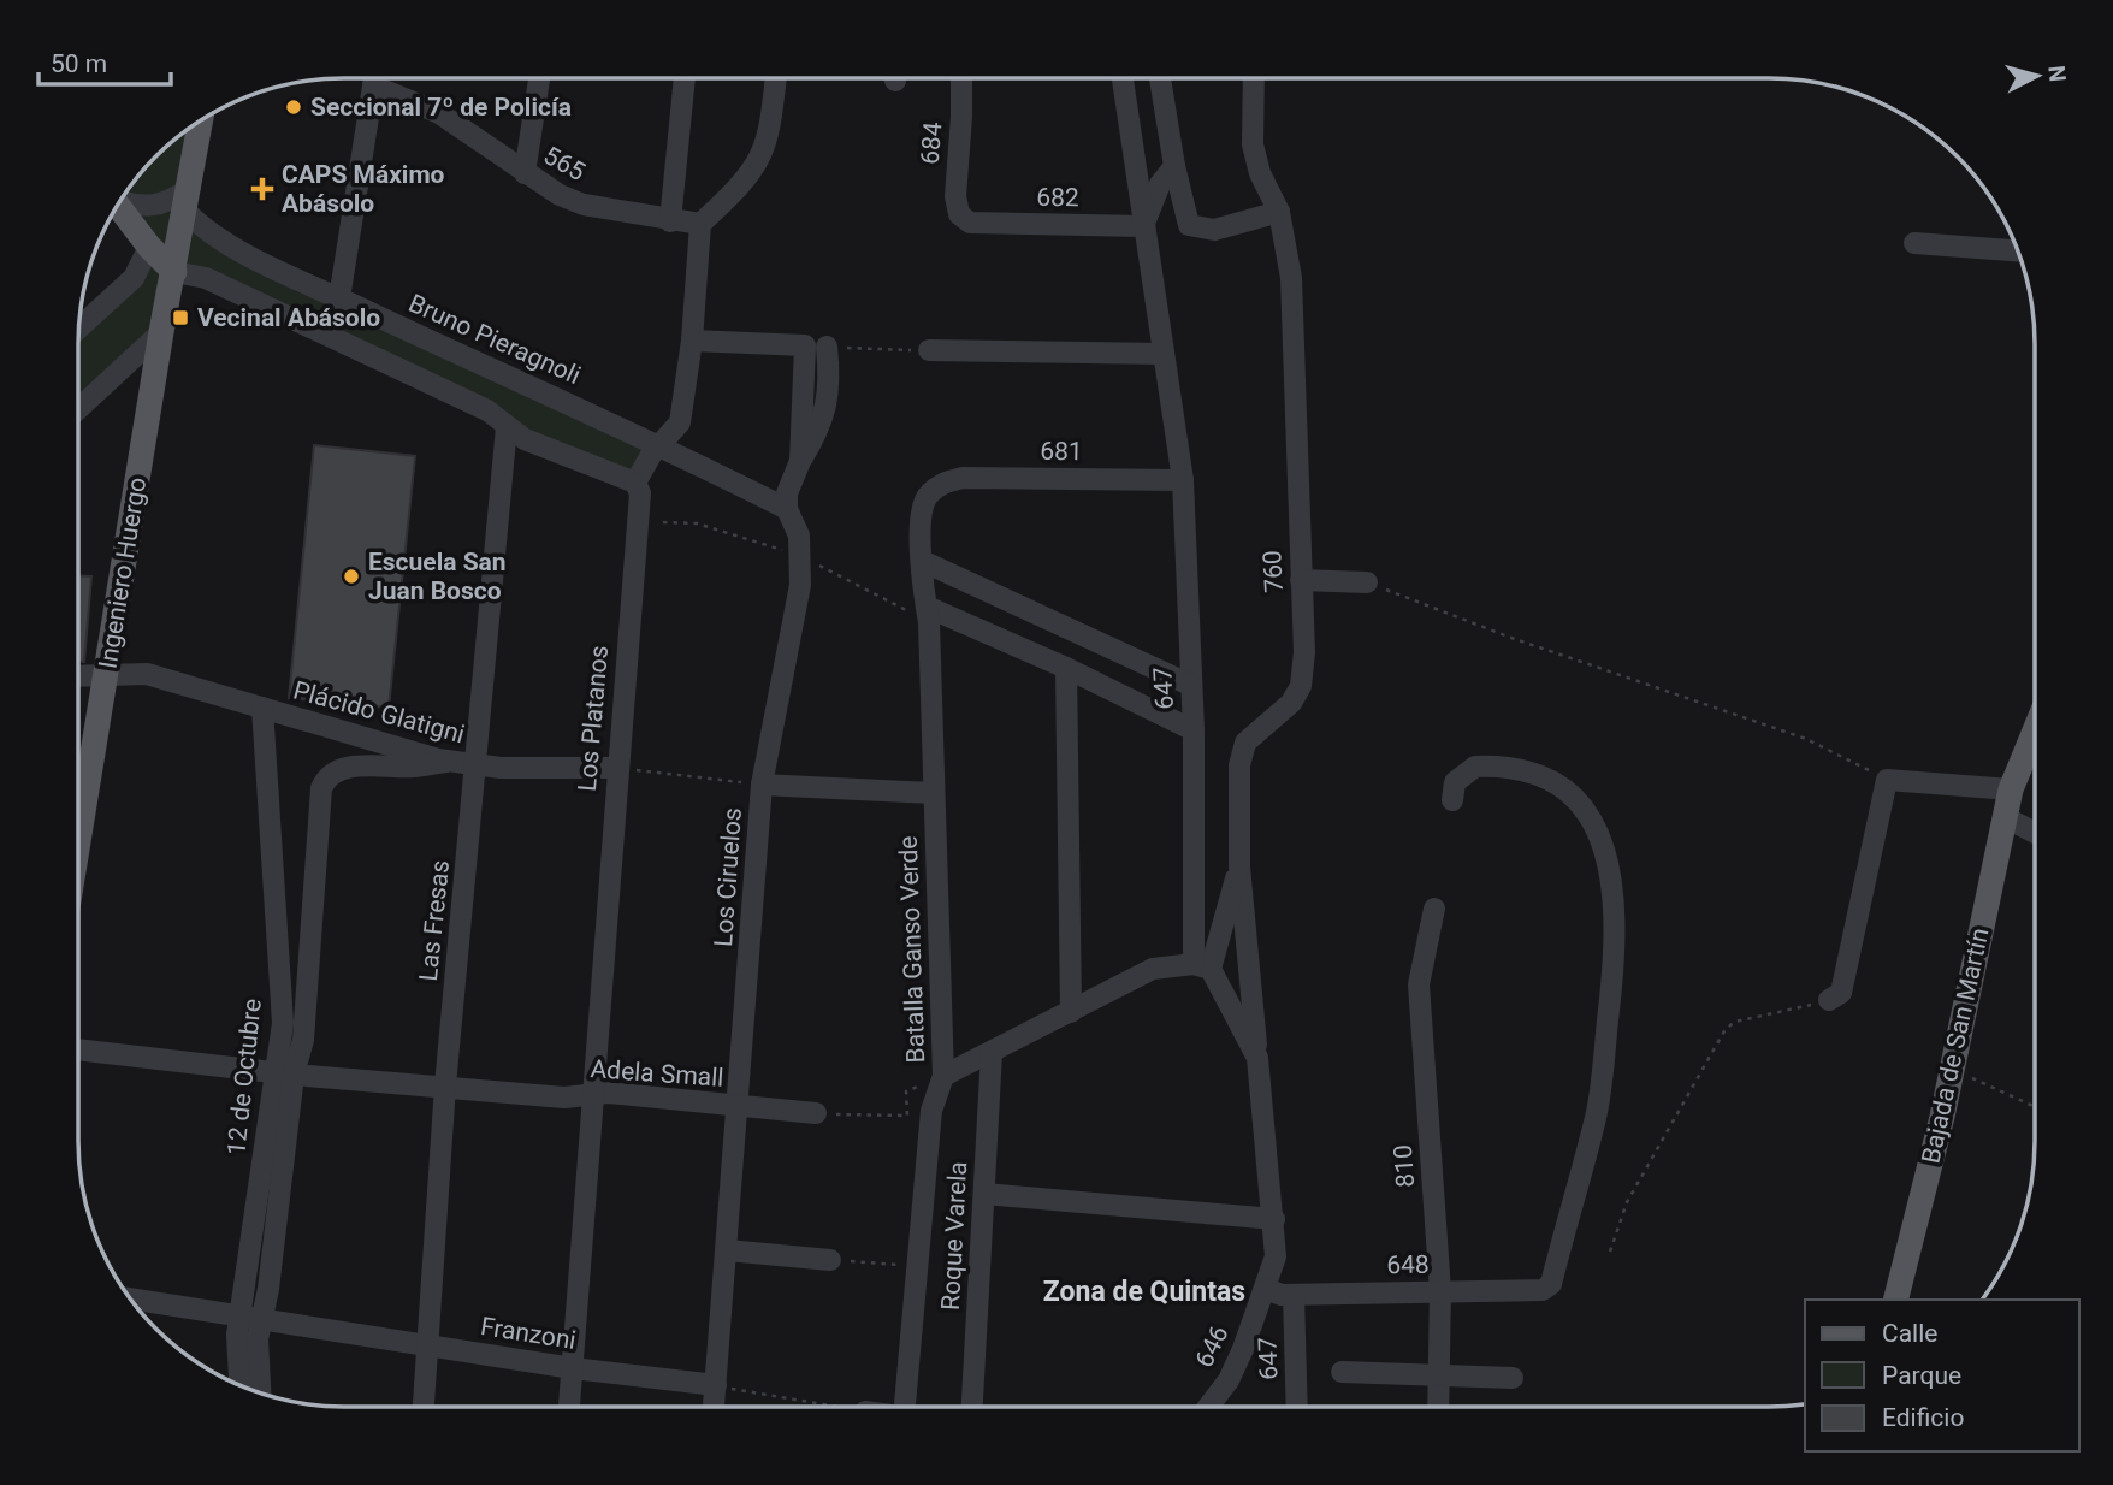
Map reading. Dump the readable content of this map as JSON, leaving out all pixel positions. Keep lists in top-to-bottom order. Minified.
{"streets":{"main road":["Ingeniero Huergo","Bajada de San Martín"],"street":["684","565","682","Bruno Pieragnoli","681","760","647","Plácido Glatigni","Los Platanos","Los Ciruelos","Las Fresas","Batalla Ganso Verde","Adela Small","12 de Octubre","810","Roque Varela","648","Franzoni","646"]},"crossings":[["684","682"],["682","647"],["Bruno Pieragnoli","Ingeniero Huergo"],["Bruno Pieragnoli","Los Ciruelos"],["681","647"],["681","Batalla Ganso Verde"],["760","647"],["Ingeniero Huergo","Plácido Glatigni"],["647","648"],["647","646"],["Plácido Glatigni","Los Platanos"],["Plácido Glatigni","Las Fresas"],["Plácido Glatigni","12 de Octubre"],["Los Platanos","Adela Small"],["Los Platanos","Franzoni"],["Los Ciruelos","Adela Small"],["Los Ciruelos","Franzoni"],["Las Fresas","Adela Small"],["Las Fresas","Franzoni"],["Adela Small","12 de Octubre"],["12 de Octubre","Franzoni"],["810","648"],["648","646"]],"districts":["Zona de Quintas"],"places":{"other":["Seccional 7º de Policía","Escuela San Juan Bosco"],"health":["CAPS Máximo Abásolo"],"transit":["Vecinal Abásolo"]},"legend":["Calle","Parque","Edificio"],"scale_bar":"50 m","north":"right"}
